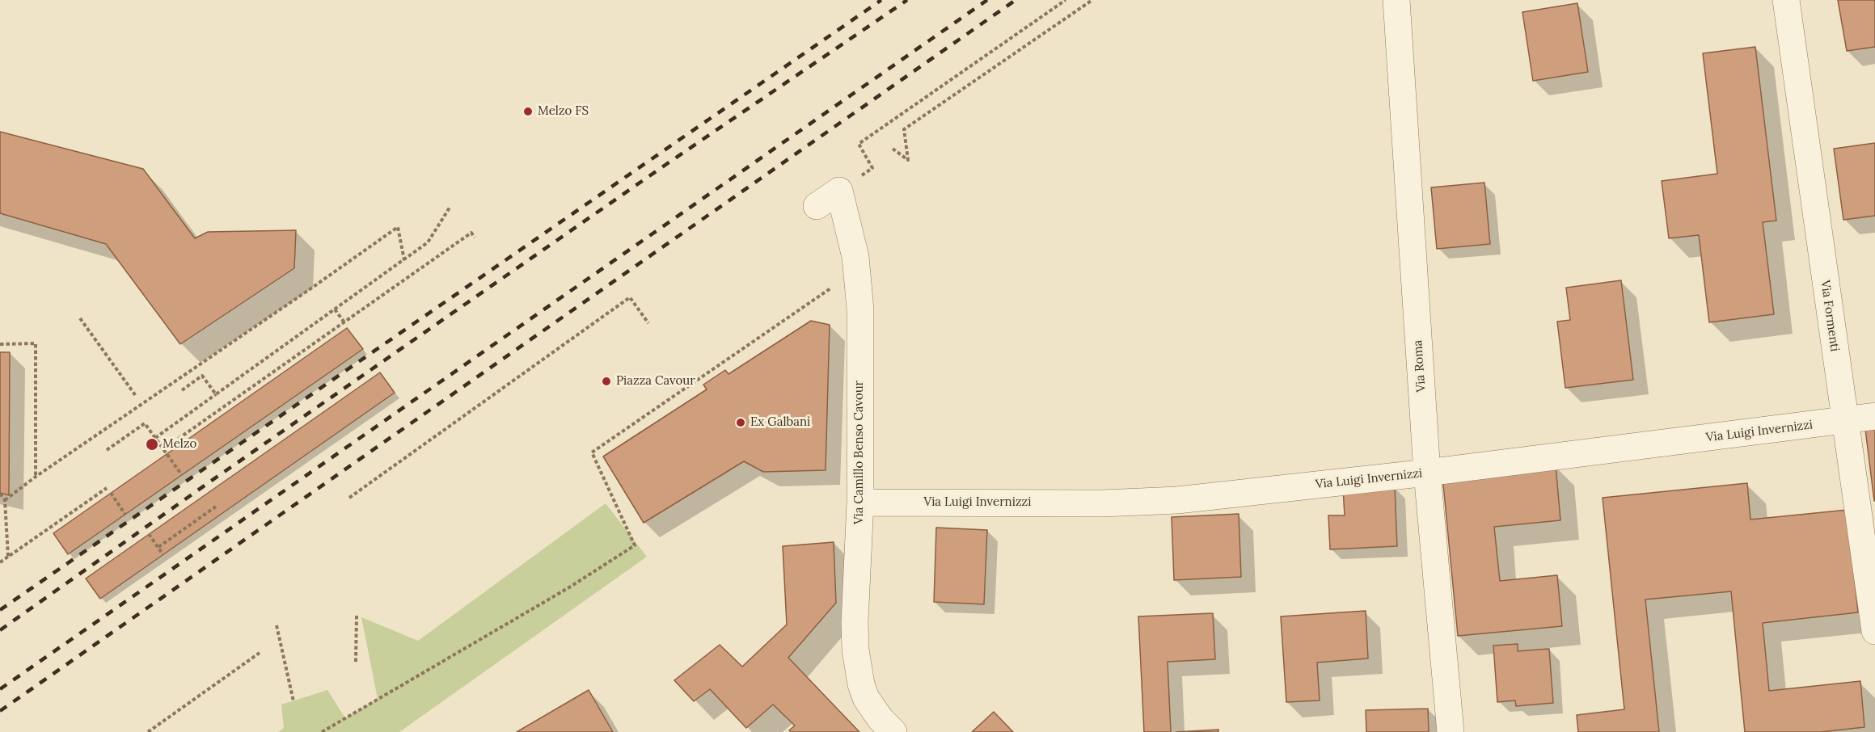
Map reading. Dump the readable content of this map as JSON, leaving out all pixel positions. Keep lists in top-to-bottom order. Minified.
{"streets":{"street":["Via Formenti","Via Roma","Via Luigi Invernizzi","Via Camillo Benso Cavour"]},"crossings":[["Via Formenti","Via Luigi Invernizzi"],["Via Roma","Via Luigi Invernizzi"],["Via Luigi Invernizzi","Via Camillo Benso Cavour"]],"places":["Melzo FS","Piazza Cavour","Ex Galbani","Melzo"]}
